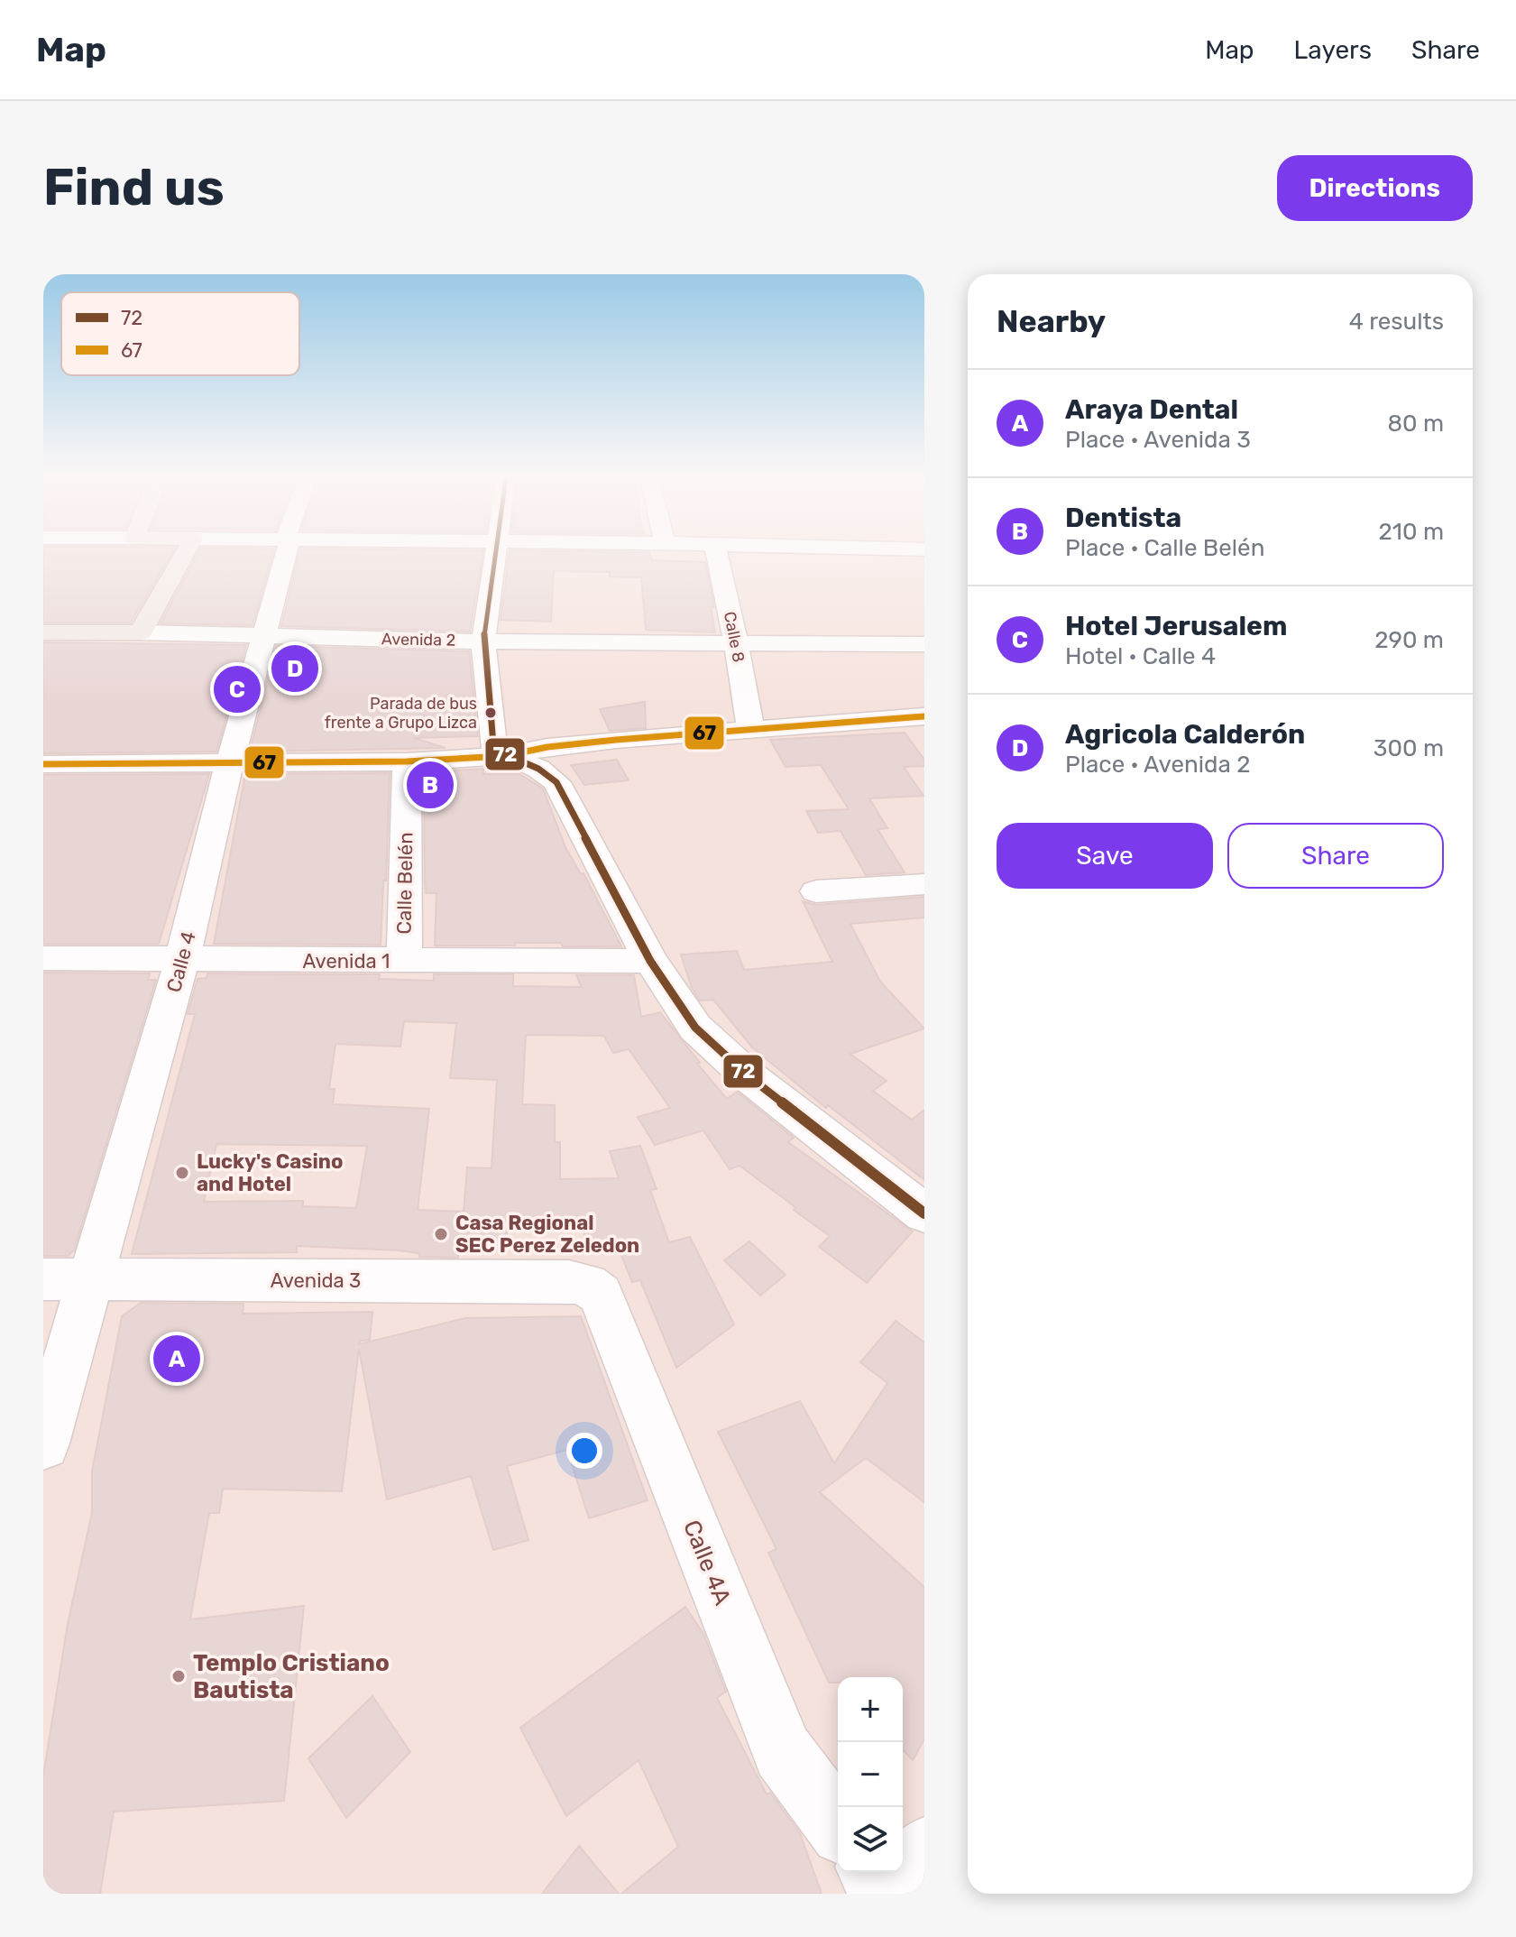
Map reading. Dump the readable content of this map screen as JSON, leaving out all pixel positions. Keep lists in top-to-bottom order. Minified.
{"streets":{"main road":["Avenida 2"],"street":["Calle 8","Calle Belén","Avenida 1","Calle 4","Avenida 3","Calle 4A"]},"crossings":[["Calle 8","Avenida 2"],["Avenida 2","Calle 4"],["Calle Belén","Avenida 1"],["Avenida 1","Calle 4"],["Calle 4","Avenida 3"],["Avenida 3","Calle 4A"]],"places":["Parada de bus frente a Grupo Lizca","Lucky's Casino and Hotel","Casa Regional SEC Perez Zeledon","Templo Cristiano Bautista"],"lines":["transit line 72","transit line 67"],"legend":["72","67"],"page":{"header":"Map","nav":["Map","Layers","Share"],"buttons":["Directions",["Save","Share"]],"title":"Find us","heading":["Nearby","4 results"],"list":[{"mark":"A","name":"Araya Dental","note":"Place · Avenida 3","value":"80 m"},{"mark":"B","name":"Dentista","note":"Place · Calle Belén","value":"210 m"},{"mark":"C","name":"Hotel Jerusalem","note":"Hotel · Calle 4","value":"290 m"},{"mark":"D","name":"Agricola Calderón","note":"Place · Avenida 2","value":"300 m"}],"pins":["D","C","B","A"],"map_buttons":["+","−"]}}
